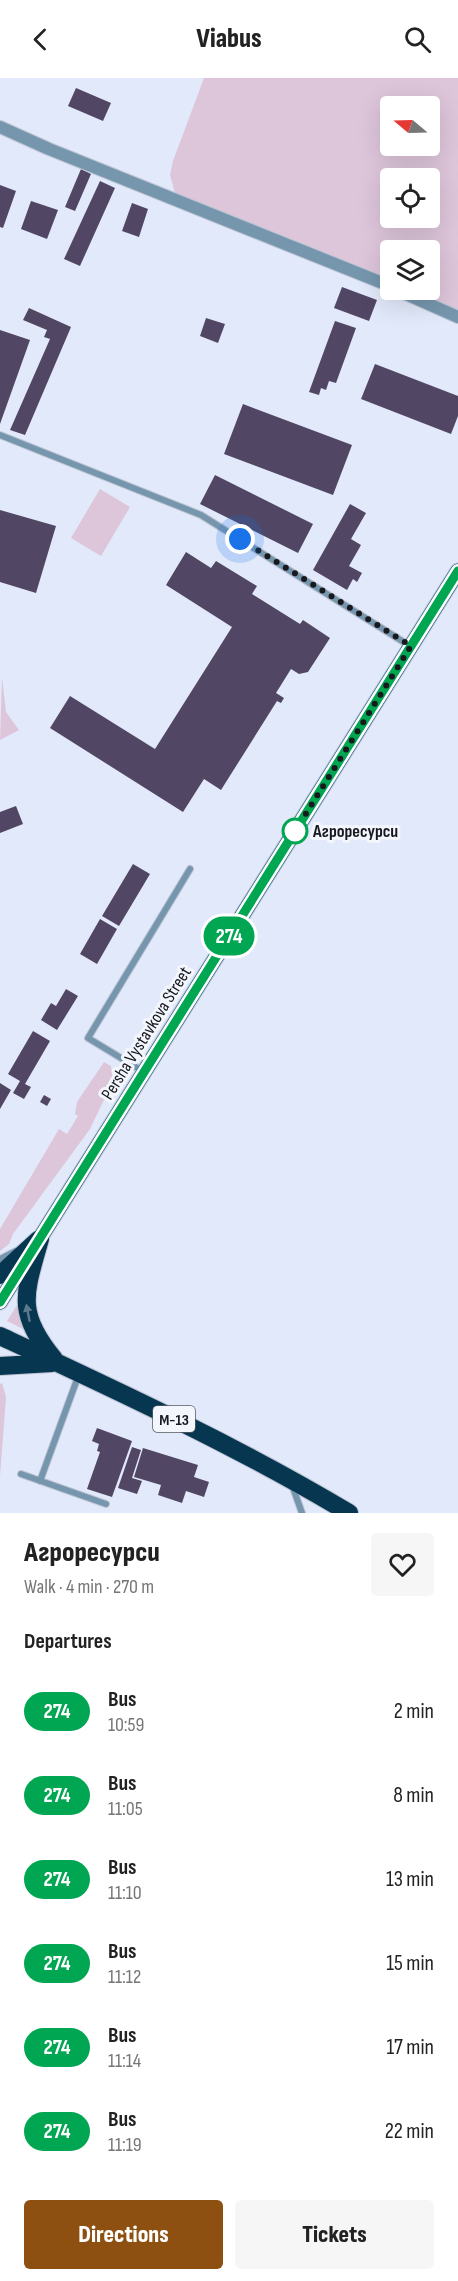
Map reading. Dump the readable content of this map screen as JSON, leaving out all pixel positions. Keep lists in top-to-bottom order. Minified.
{"streets":{"highway":["М-13"],"main road":["Persha Vystavkova Street"]},"places":["Агроресурси"],"lines":["bus line 274"],"north":"left","page":{"header":"Viabus","on_map":"274","heading":[["Агроресурси","Walk · 4 min · 270 m"],"Departures"],"list":[{"mark":"274","name":"Bus","note":"10:59","value":"2 min"},{"mark":"274","name":"Bus","note":"11:05","value":"8 min"},{"mark":"274","name":"Bus","note":"11:10","value":"13 min"},{"mark":"274","name":"Bus","note":"11:12","value":"15 min"},{"mark":"274","name":"Bus","note":"11:14","value":"17 min"},{"mark":"274","name":"Bus","note":"11:19","value":"22 min"}],"buttons":["Directions","Tickets"]}}
